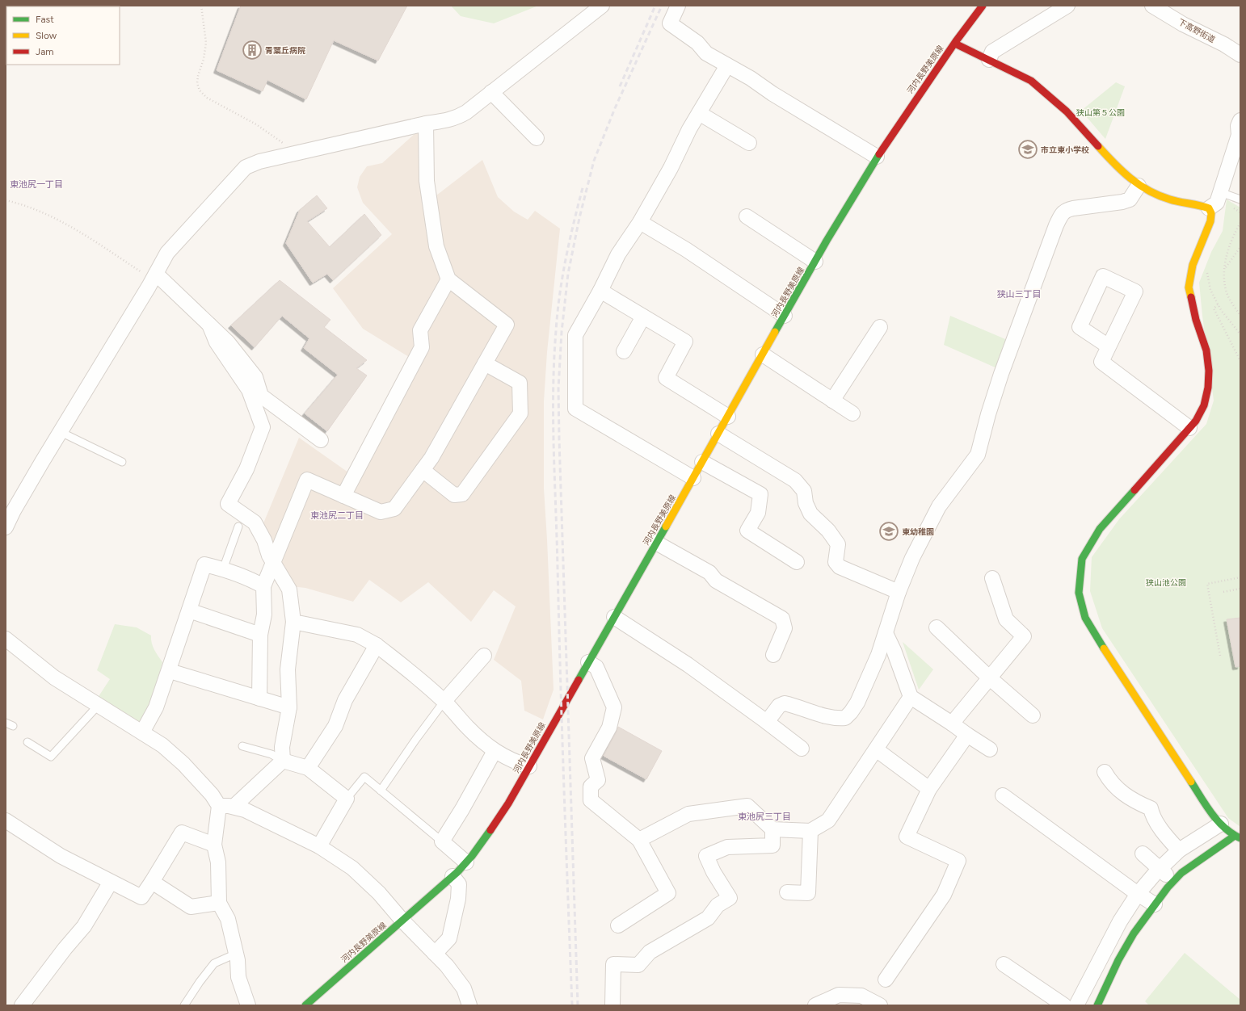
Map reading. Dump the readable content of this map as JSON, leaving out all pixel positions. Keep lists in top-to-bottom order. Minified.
{"streets":{"street":["下高野街道","河内長野美原線"]},"districts":["東池尻一丁目","狭山三丁目","東池尻二丁目","東池尻三丁目"],"parks":["狭山第５公園","狭山池公園"],"places":{"building":["青葉丘病院"],"school or university":["市立東小学校","東幼稚園"]},"legend":["Fast","Slow","Jam"]}
